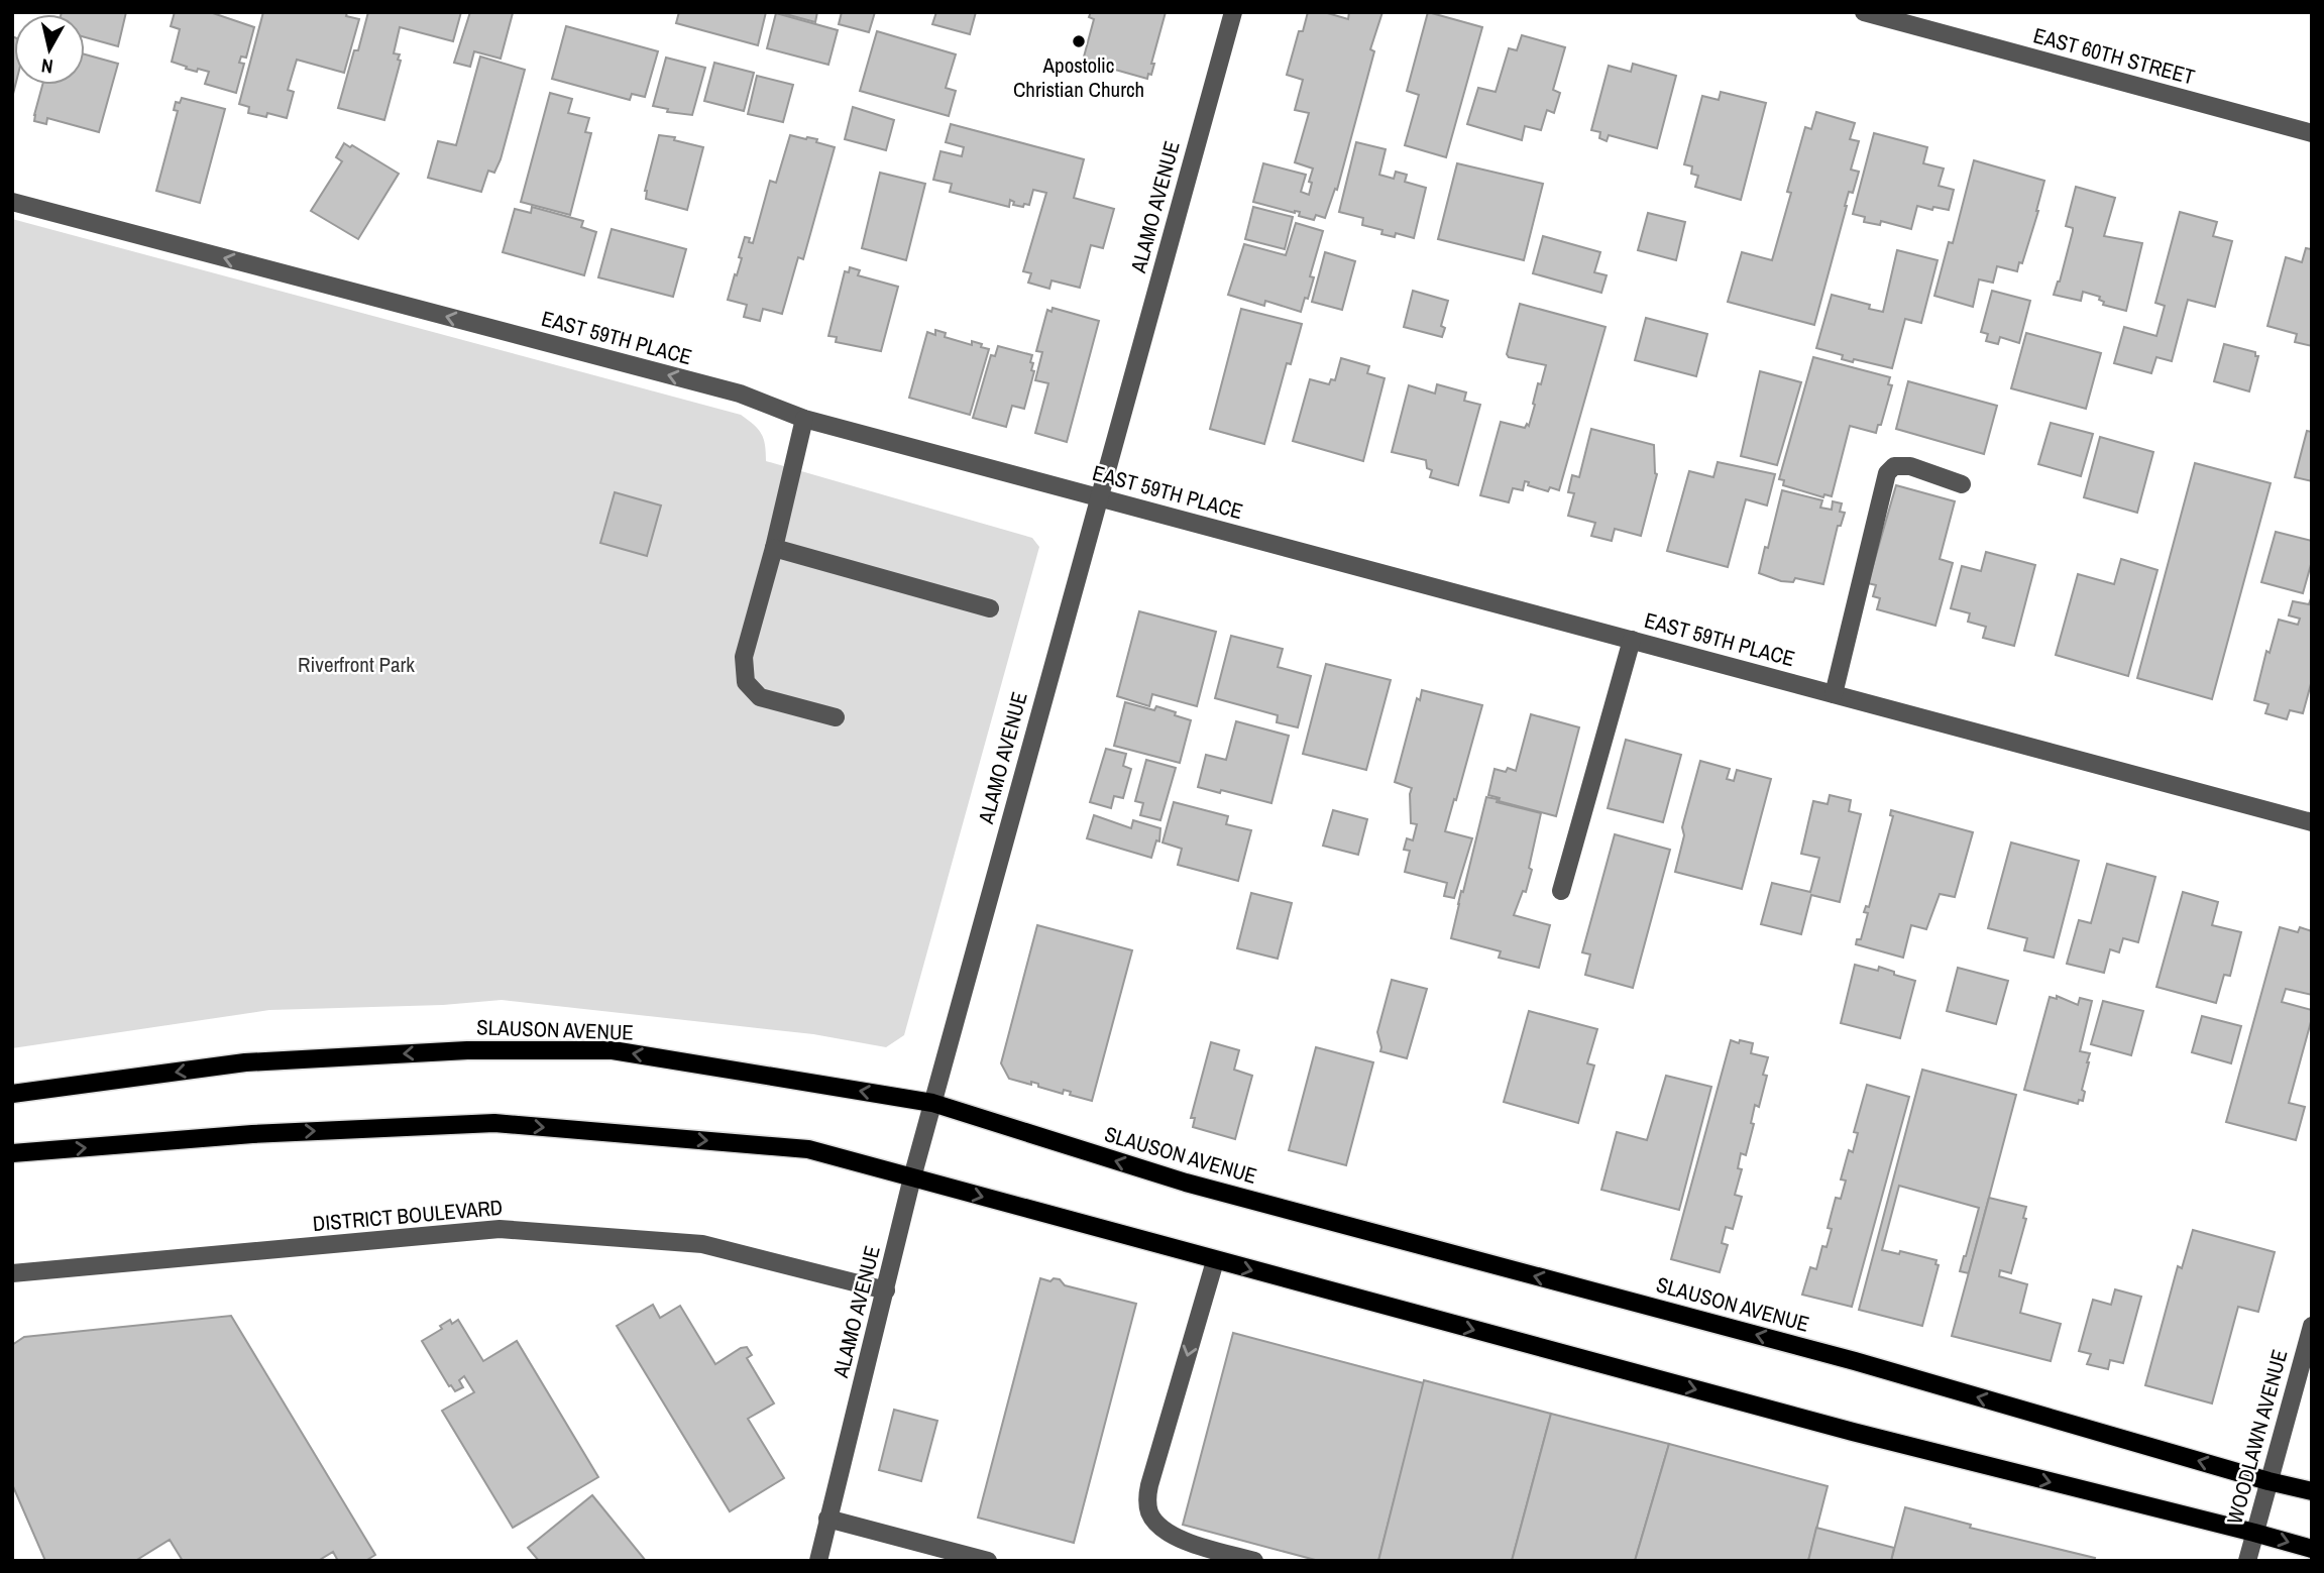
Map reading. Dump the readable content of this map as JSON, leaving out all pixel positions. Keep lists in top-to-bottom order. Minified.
{"streets":{"main road":["SLAUSON AVENUE"],"street":["EAST 60TH STREET","ALAMO AVENUE","EAST 59TH PLACE","DISTRICT BOULEVARD","WOODLAWN AVENUE"]},"crossings":[["ALAMO AVENUE","EAST 59TH PLACE"],["ALAMO AVENUE","SLAUSON AVENUE"],["ALAMO AVENUE","DISTRICT BOULEVARD"],["SLAUSON AVENUE","WOODLAWN AVENUE"]],"parks":["Riverfront Park"],"places":["Apostolic Christian Church"],"north":"bottom"}
